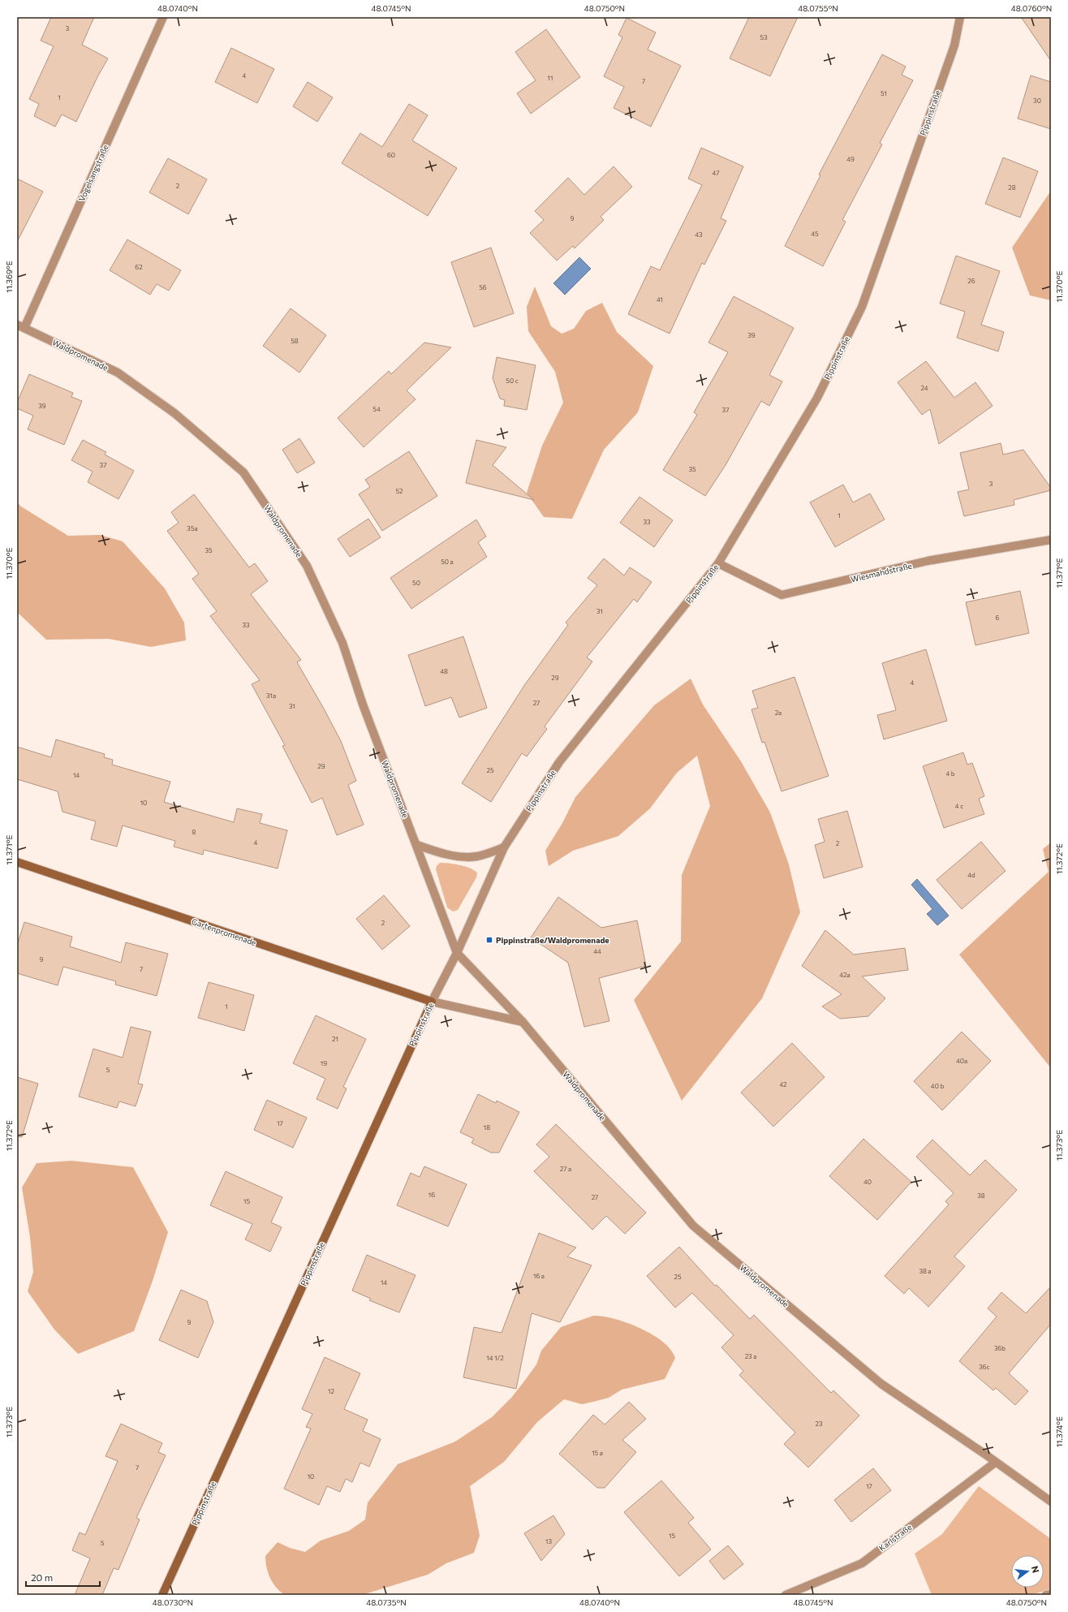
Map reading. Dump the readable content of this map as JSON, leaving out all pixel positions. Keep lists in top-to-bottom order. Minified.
{"streets":{"street":["Pippinstraße","Vogelsangstraße","Waldpromenade","Wiesmahdstraße","Gartenpromenade","Karlstraße"]},"crossings":[["Pippinstraße","Waldpromenade"],["Pippinstraße","Wiesmahdstraße"],["Pippinstraße","Gartenpromenade"],["Vogelsangstraße","Waldpromenade"],["Waldpromenade","Karlstraße"]],"places":{"transit":["Pippinstraße/Waldpromenade"]},"house_numbers":["3","53","4","11","7","51","1","30","60","49","47","2","28","9","45","43","62","26","56","41","39","58","50 c","24","39","54","37","37","35","3","52","1","33","35a","35","50 a","50","31","6","33","48","29","4","31a","27","31","2a","29","25","4 b","14","10","4 c","8","4","2","4d","2","44","9","7","42a","1","21","40a","19","5","42","40 b","17","18","27 a","40","16","38","27","15","38 a","16 a","25","14","9","36b","23 a","14 1/2","36c","12","23","15 a","7","10","17","15","13","5"],"scale_bar":"20 m","north":"right","coordinates":["48.0740°N","48.0745°N","48.0750°N","48.0755°N","48.0760°N","11.369°E","11.370°E","11.371°E","11.372°E","11.373°E","11.374°E","48.0730°N","48.0735°N"]}
